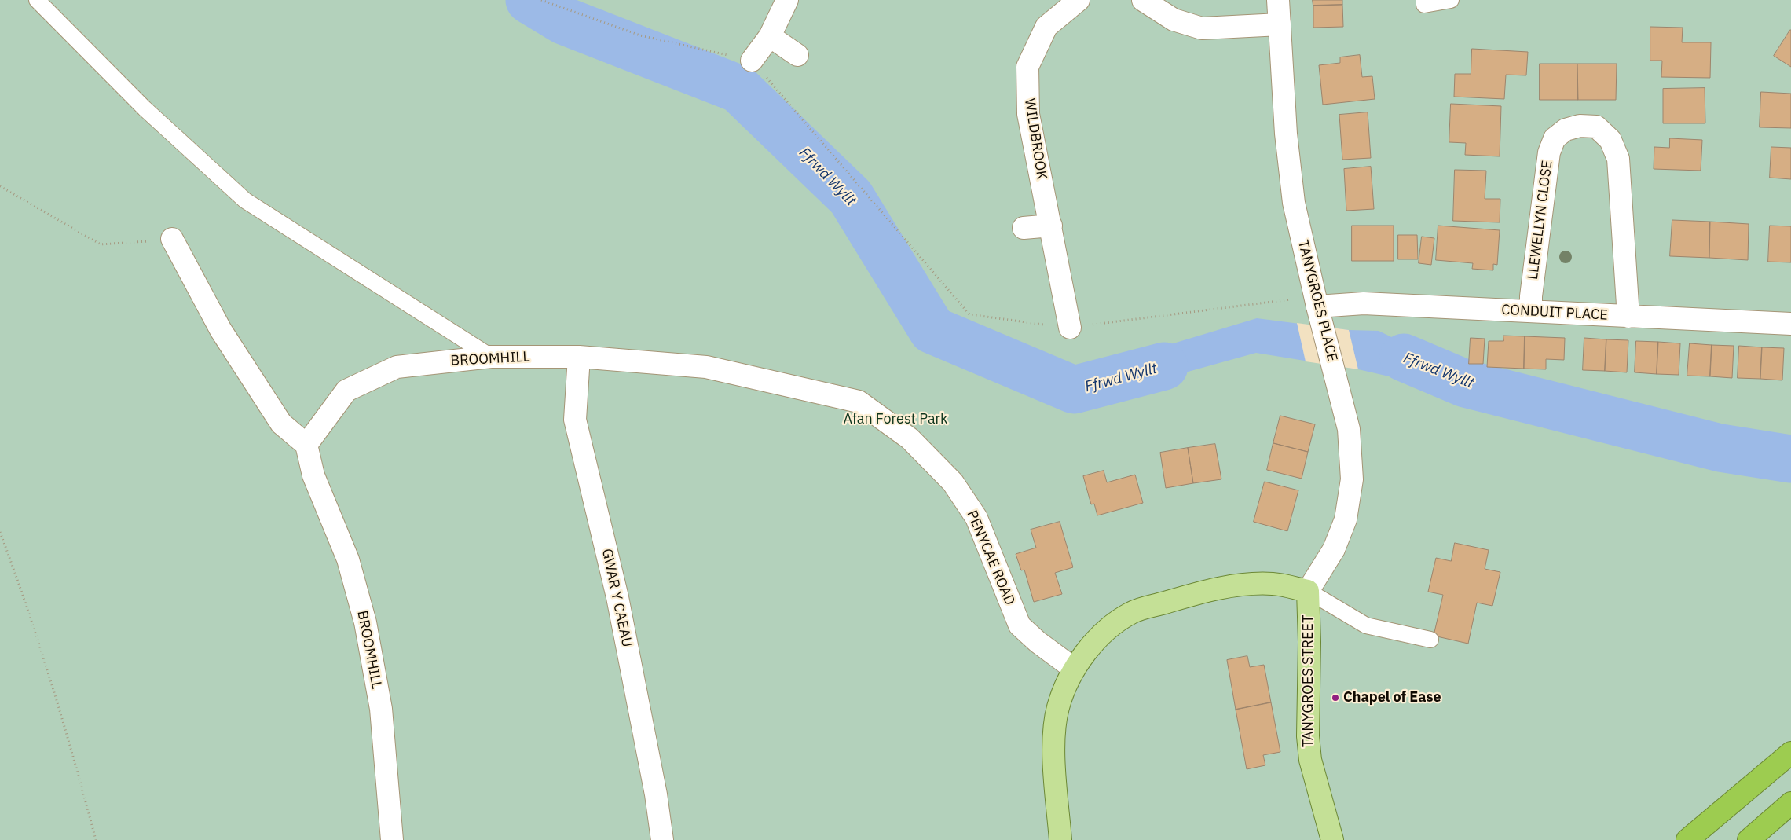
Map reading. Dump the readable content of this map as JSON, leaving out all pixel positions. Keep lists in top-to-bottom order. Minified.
{"streets":{"main road":["TANYGROES STREET"],"street":["WILDBROOK","LLEWELLYN CLOSE","TANYGROES PLACE","CONDUIT PLACE","BROOMHILL","PENYCAE ROAD","GWAR Y CAEAU"]},"crossings":[["LLEWELLYN CLOSE","CONDUIT PLACE"],["TANYGROES PLACE","CONDUIT PLACE"],["TANYGROES PLACE","TANYGROES STREET"],["BROOMHILL","PENYCAE ROAD"],["BROOMHILL","GWAR Y CAEAU"]],"water":["Ffrwd Wyllt"],"parks":["Afan Forest Park"],"places":["Chapel of Ease"]}
